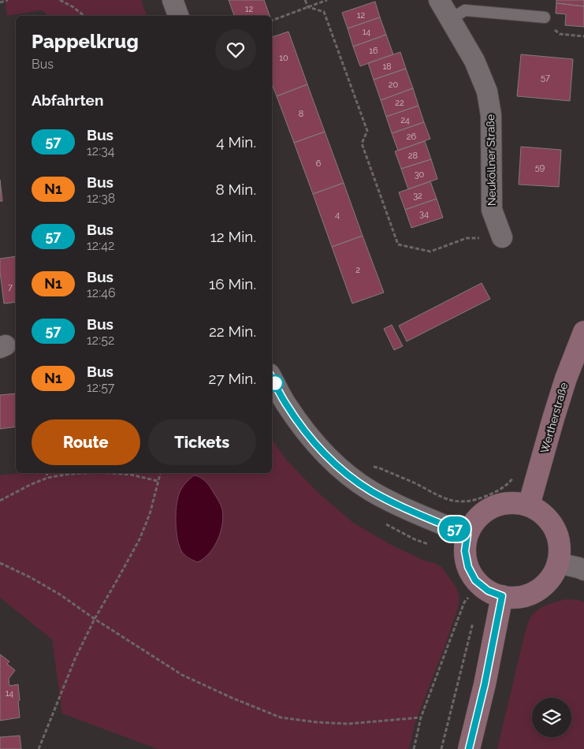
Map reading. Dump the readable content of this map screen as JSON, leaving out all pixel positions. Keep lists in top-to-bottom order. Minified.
{"streets":{"main road":["Wertherstraße"],"street":["Neuköllner Straße"]},"lines":["bus line 57"],"house_numbers":["12","12","14","16","10","18","57","20","22","8","24","26","28","6","59","30","32","34","4","2","7","14"],"page":{"on_map":"57","heading":[["Pappelkrug","Bus"],"Abfahrten"],"list":[{"mark":"57","name":"Bus","note":"12:34","value":"4 Min."},{"mark":"N1","name":"Bus","note":"12:38","value":"8 Min."},{"mark":"57","name":"Bus","note":"12:42","value":"12 Min."},{"mark":"N1","name":"Bus","note":"12:46","value":"16 Min."},{"mark":"57","name":"Bus","note":"12:52","value":"22 Min."},{"mark":"N1","name":"Bus","note":"12:57","value":"27 Min."}],"buttons":["Route","Tickets"]}}
